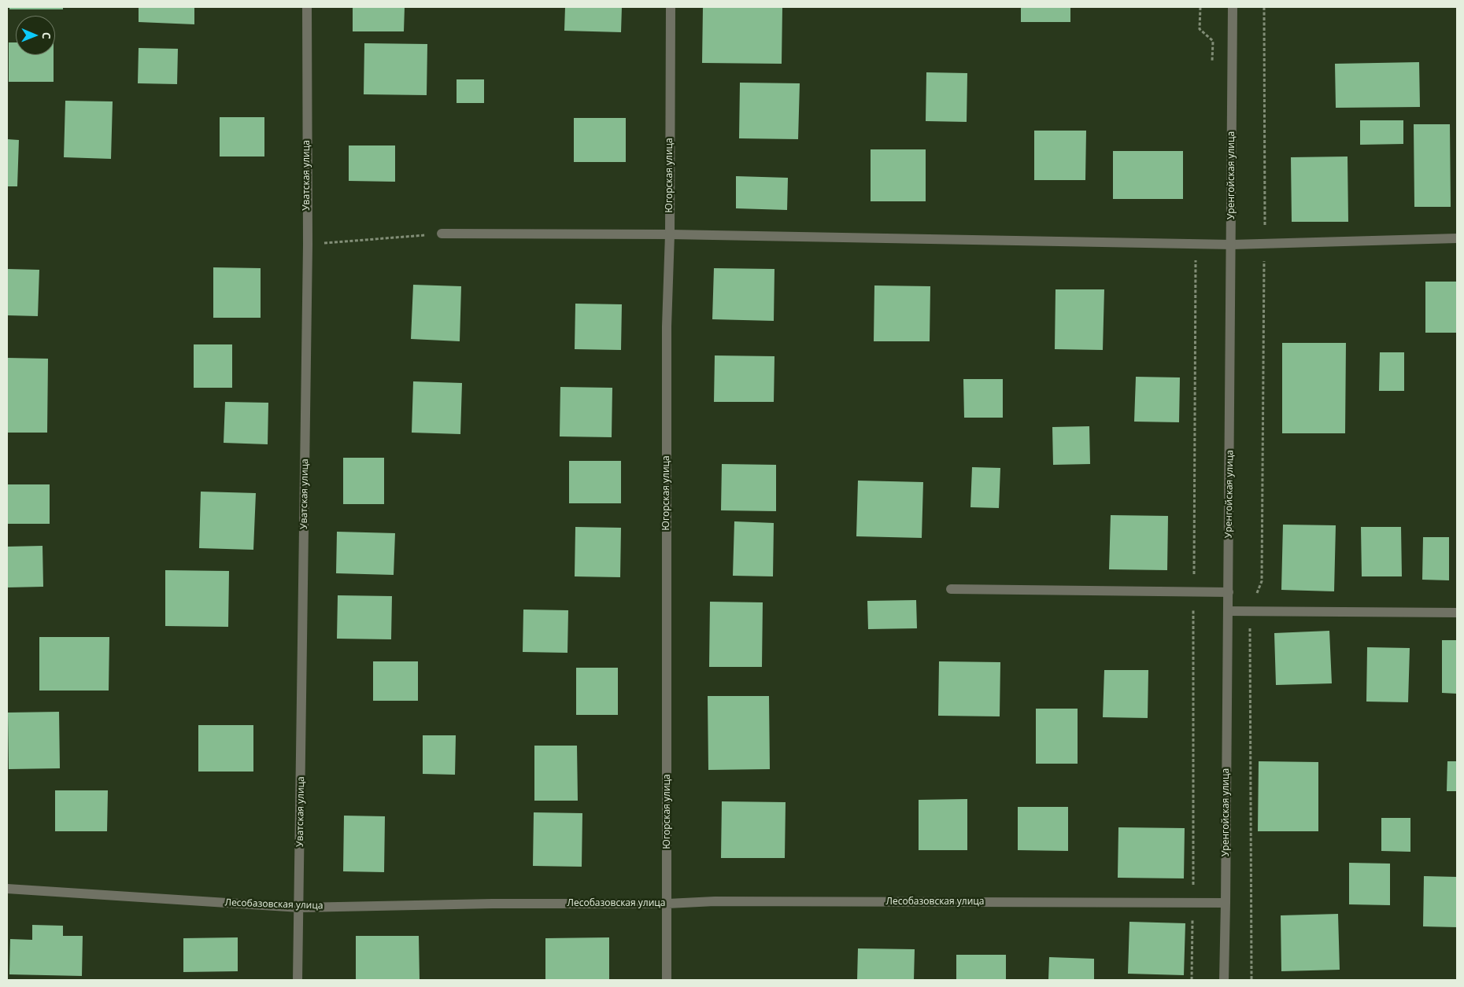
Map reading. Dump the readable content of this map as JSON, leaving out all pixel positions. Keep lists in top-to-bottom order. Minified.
{"streets":{"street":["Уватская улица","Югорская улица","Уренгойская улица","Лесобазовская улица"]},"crossings":[["Уватская улица","Лесобазовская улица"],["Югорская улица","Лесобазовская улица"],["Уренгойская улица","Лесобазовская улица"]],"north":"right"}
